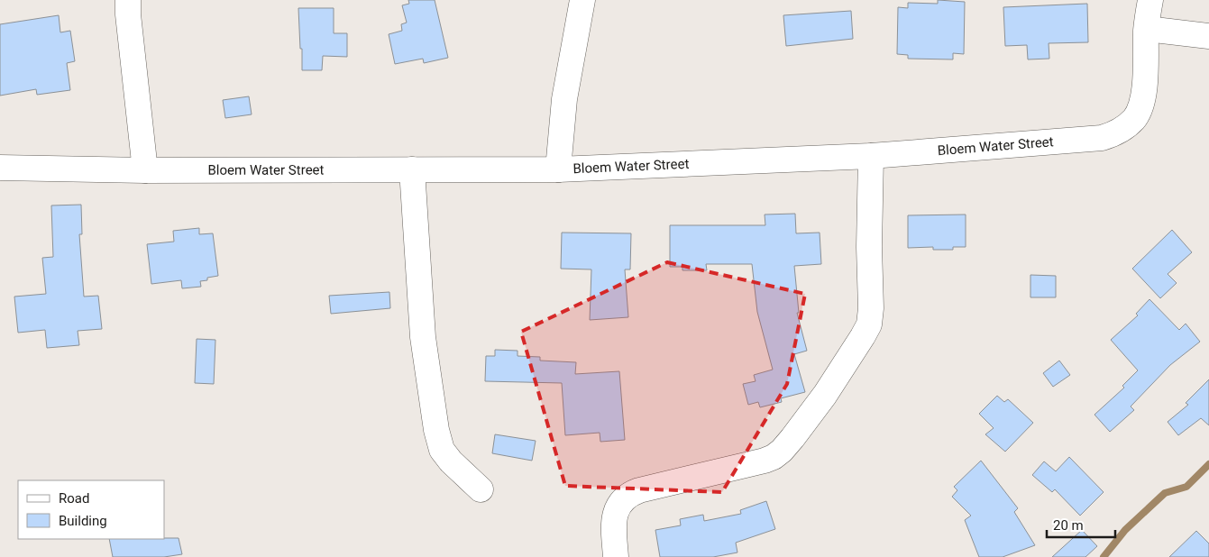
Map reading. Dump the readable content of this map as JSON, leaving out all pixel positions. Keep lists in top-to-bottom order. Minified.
{"streets":{"street":["Bloem Water Street"]},"legend":["Road","Building"],"scale_bar":"20 m"}
